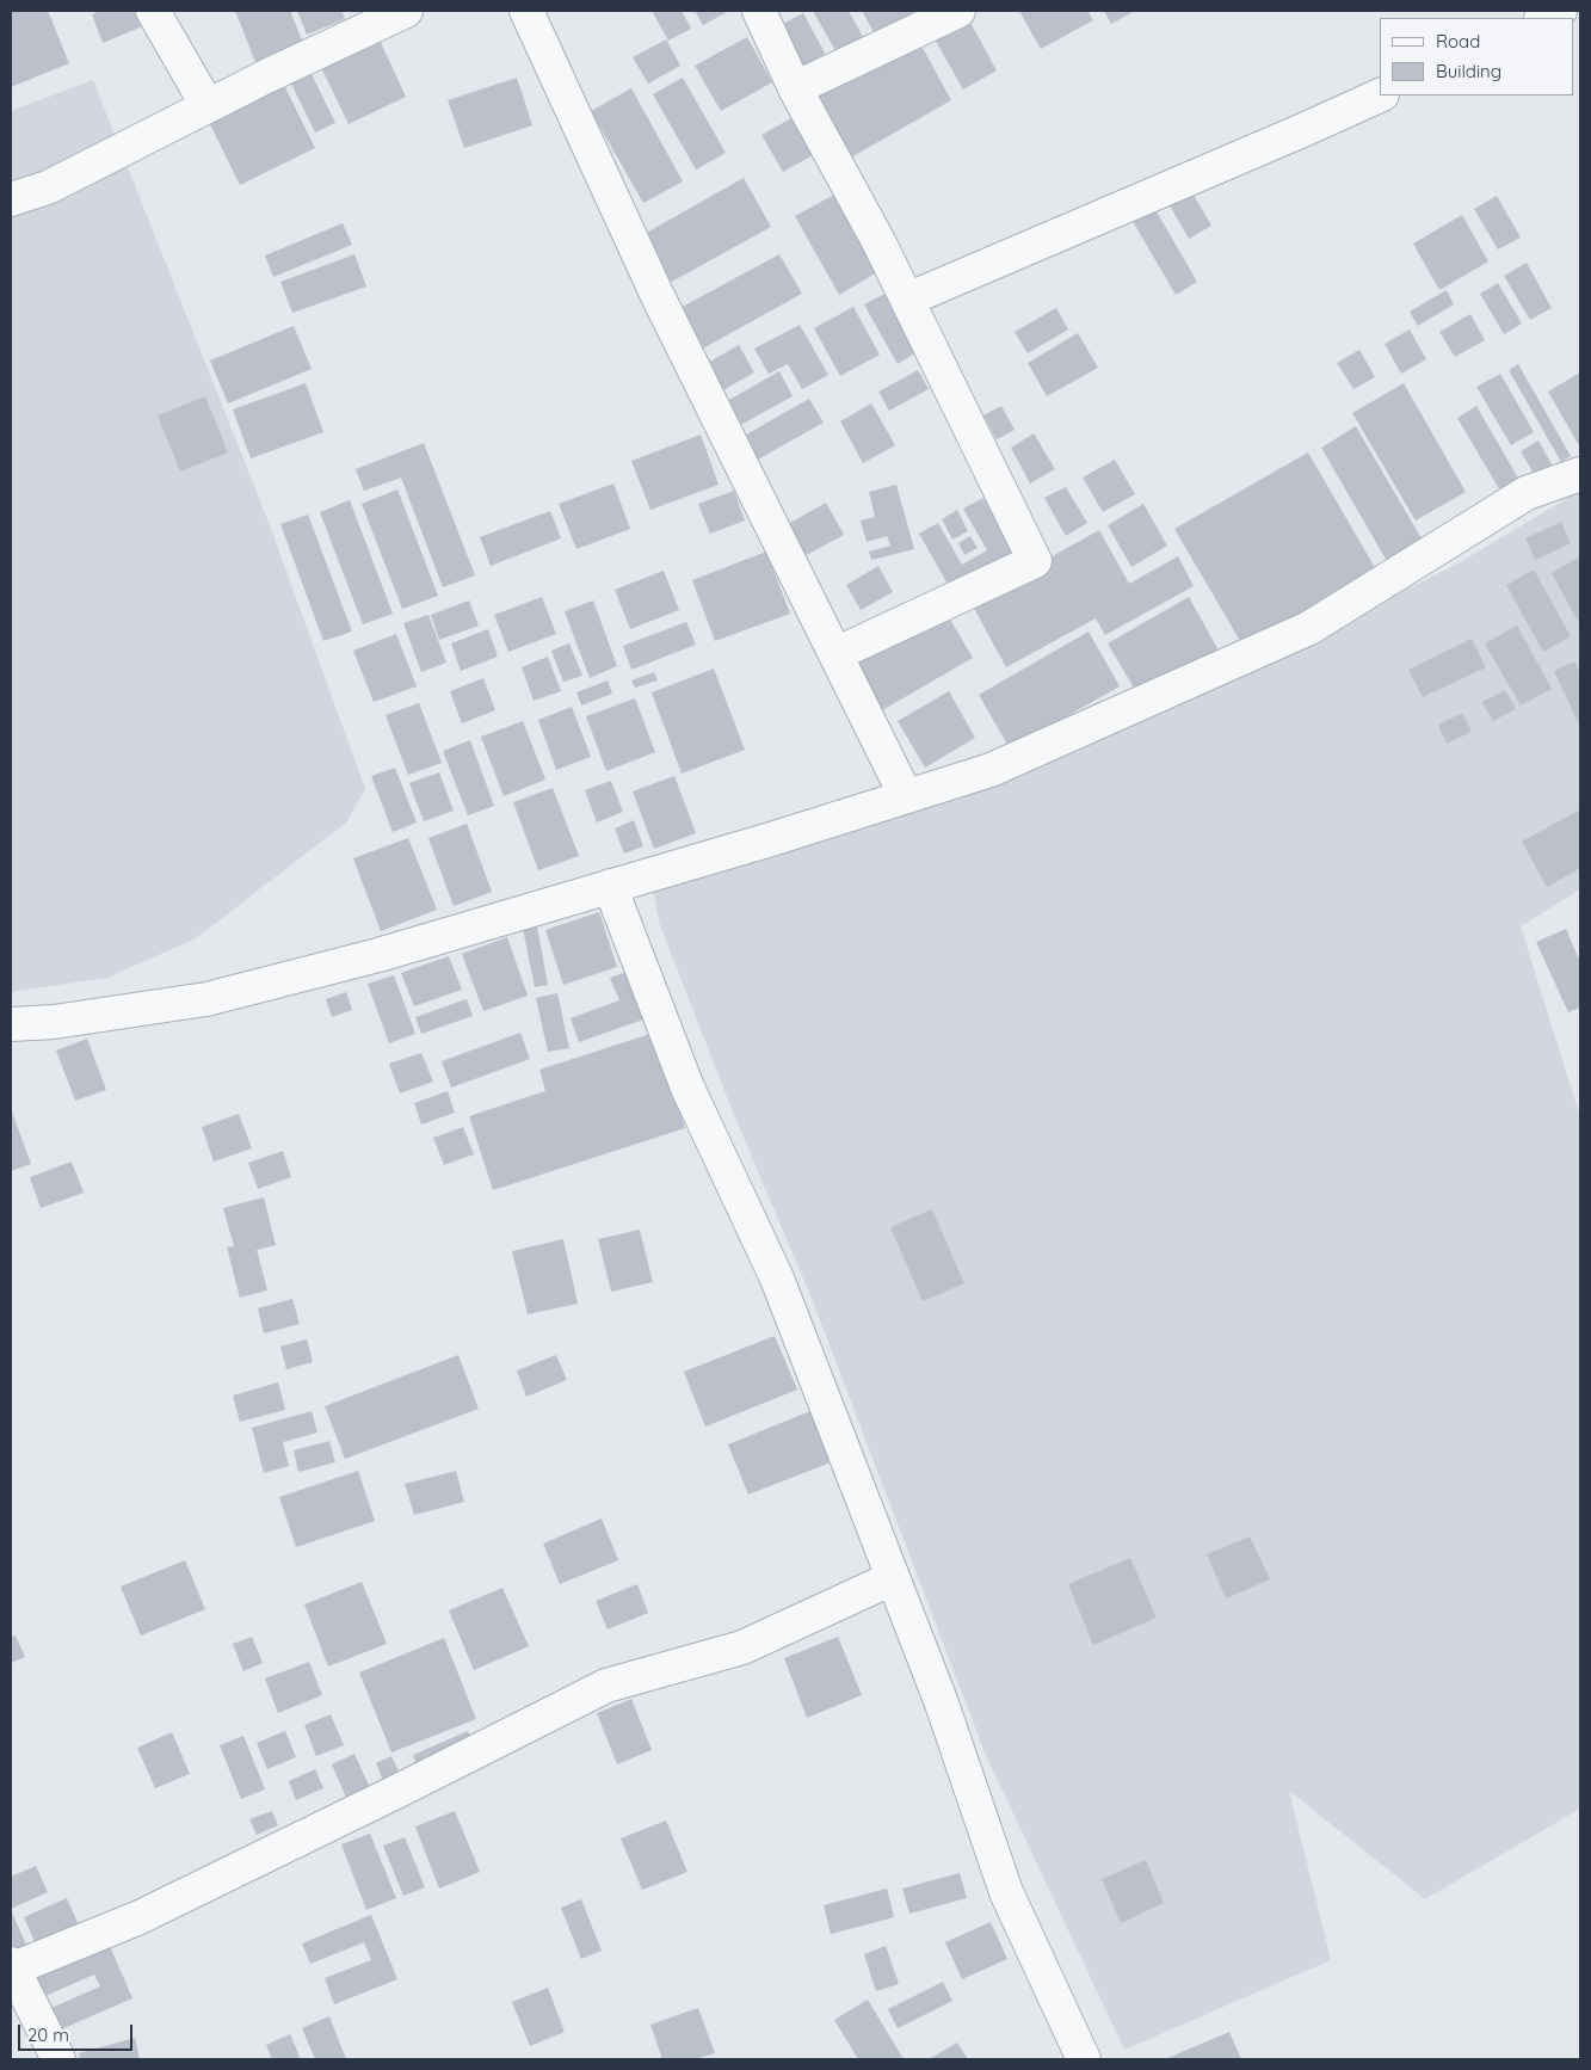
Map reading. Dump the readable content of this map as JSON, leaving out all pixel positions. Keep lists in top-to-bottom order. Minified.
{"legend":["Road","Building"],"scale_bar":"20 m"}
